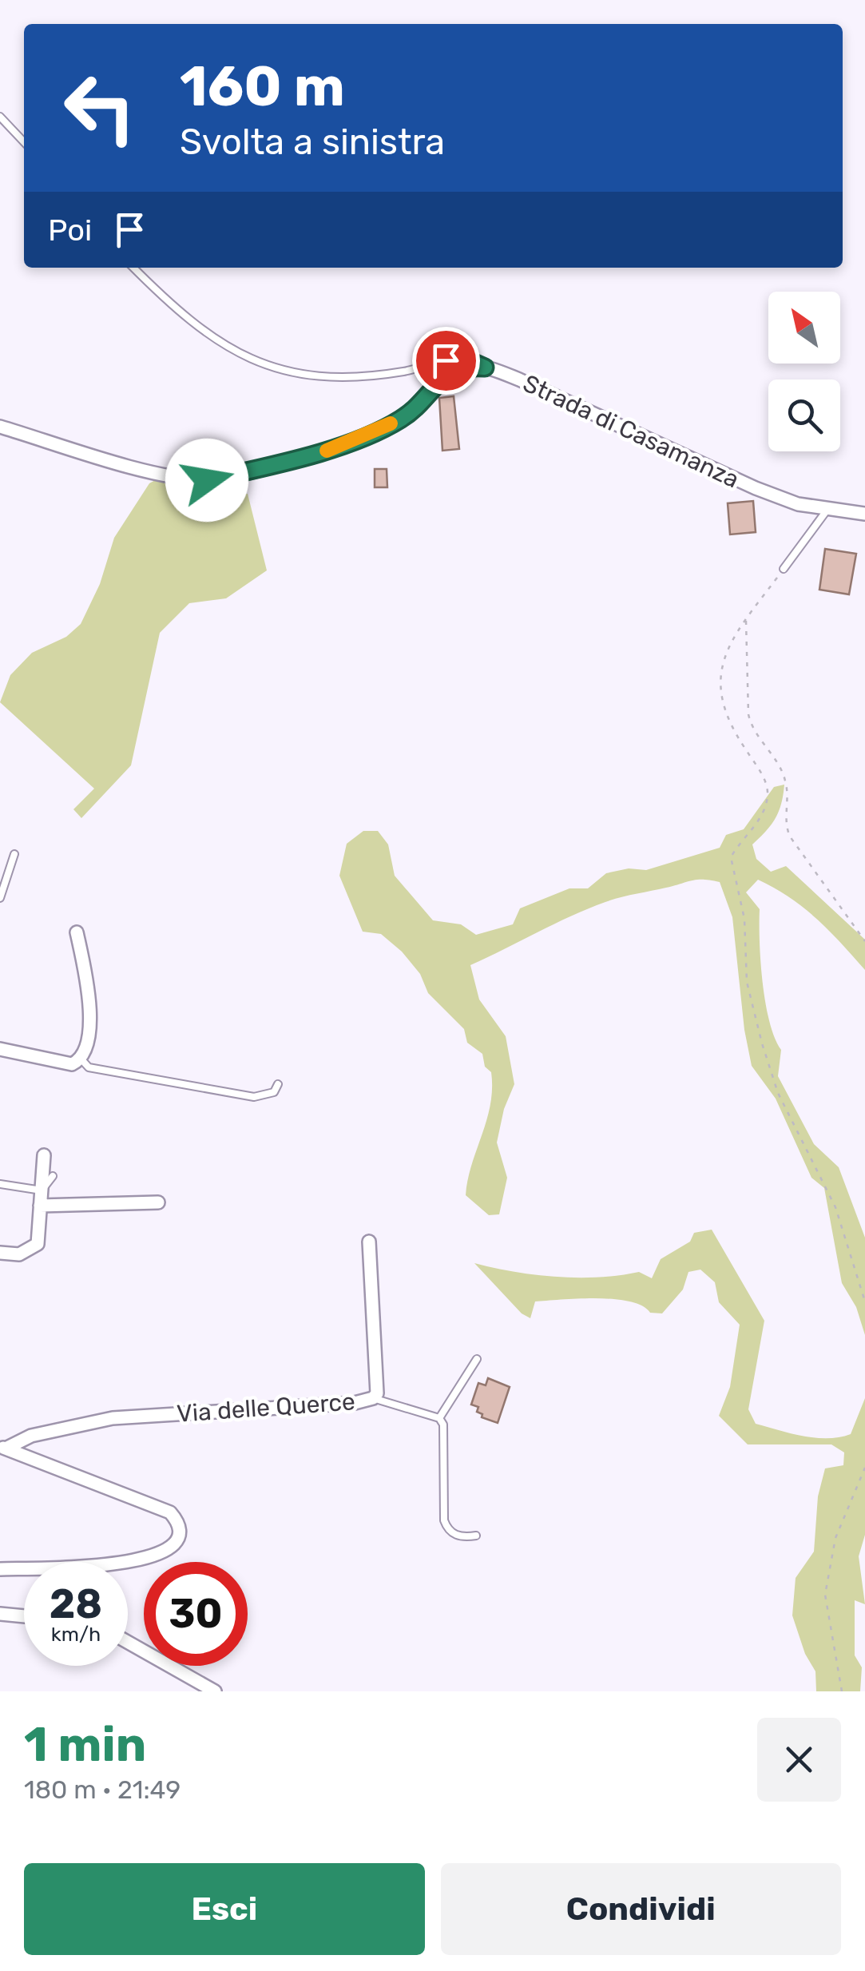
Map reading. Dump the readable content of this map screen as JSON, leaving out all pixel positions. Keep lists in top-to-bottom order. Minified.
{"streets":{"street":["Strada di Casamanza","Via delle Querce"]},"north":"top left","page":{"turn":["160 m","Svolta a sinistra"],"then":"Poi","speed":"28 km/h","limit":"30","heading":["1 min","180 m · 21:49"],"buttons":["Esci","Condividi"]}}
